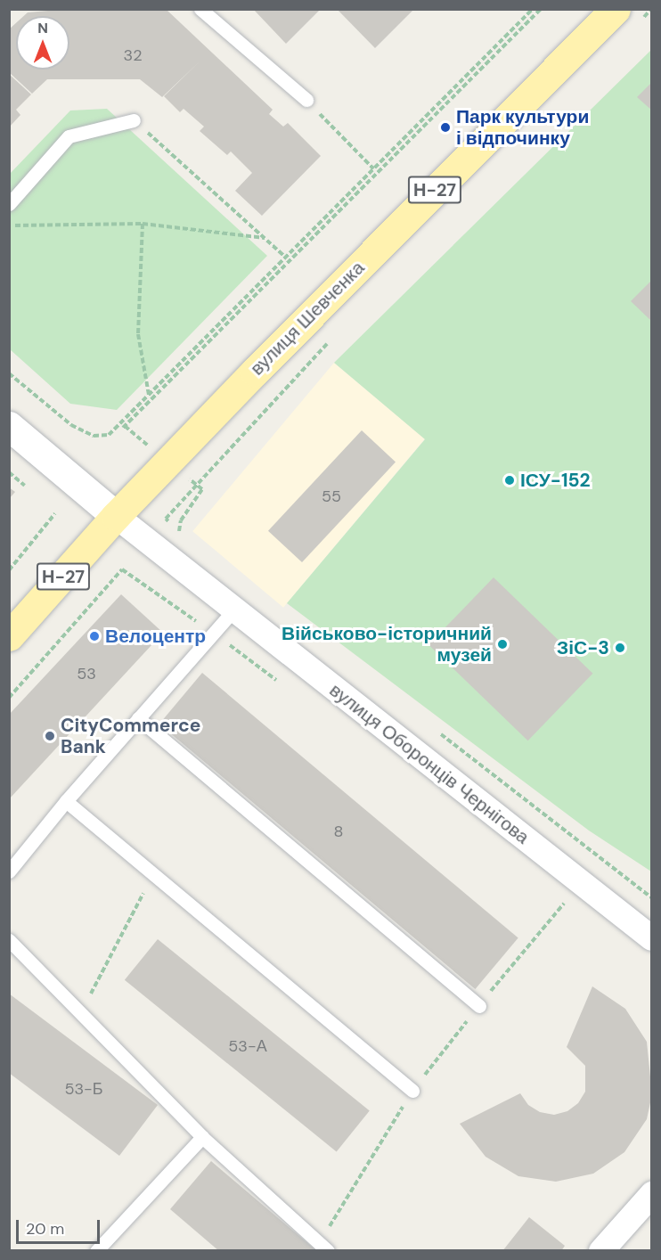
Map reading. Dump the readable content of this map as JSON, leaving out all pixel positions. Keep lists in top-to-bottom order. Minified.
{"streets":{"main road":["Н-27","вулиця Шевченка","вулиця Оборонців Чернігова"]},"crossings":[["вулиця Шевченка","вулиця Оборонців Чернігова"]],"places":["Парк культури і відпочинку","ІСУ-152","Велоцентр","Військово-історичний музей","ЗіС-3","CityCommerce Bank"],"house_numbers":["32","55","53","8","53-А","53-Б"],"scale_bar":"20 m","north":"top"}
